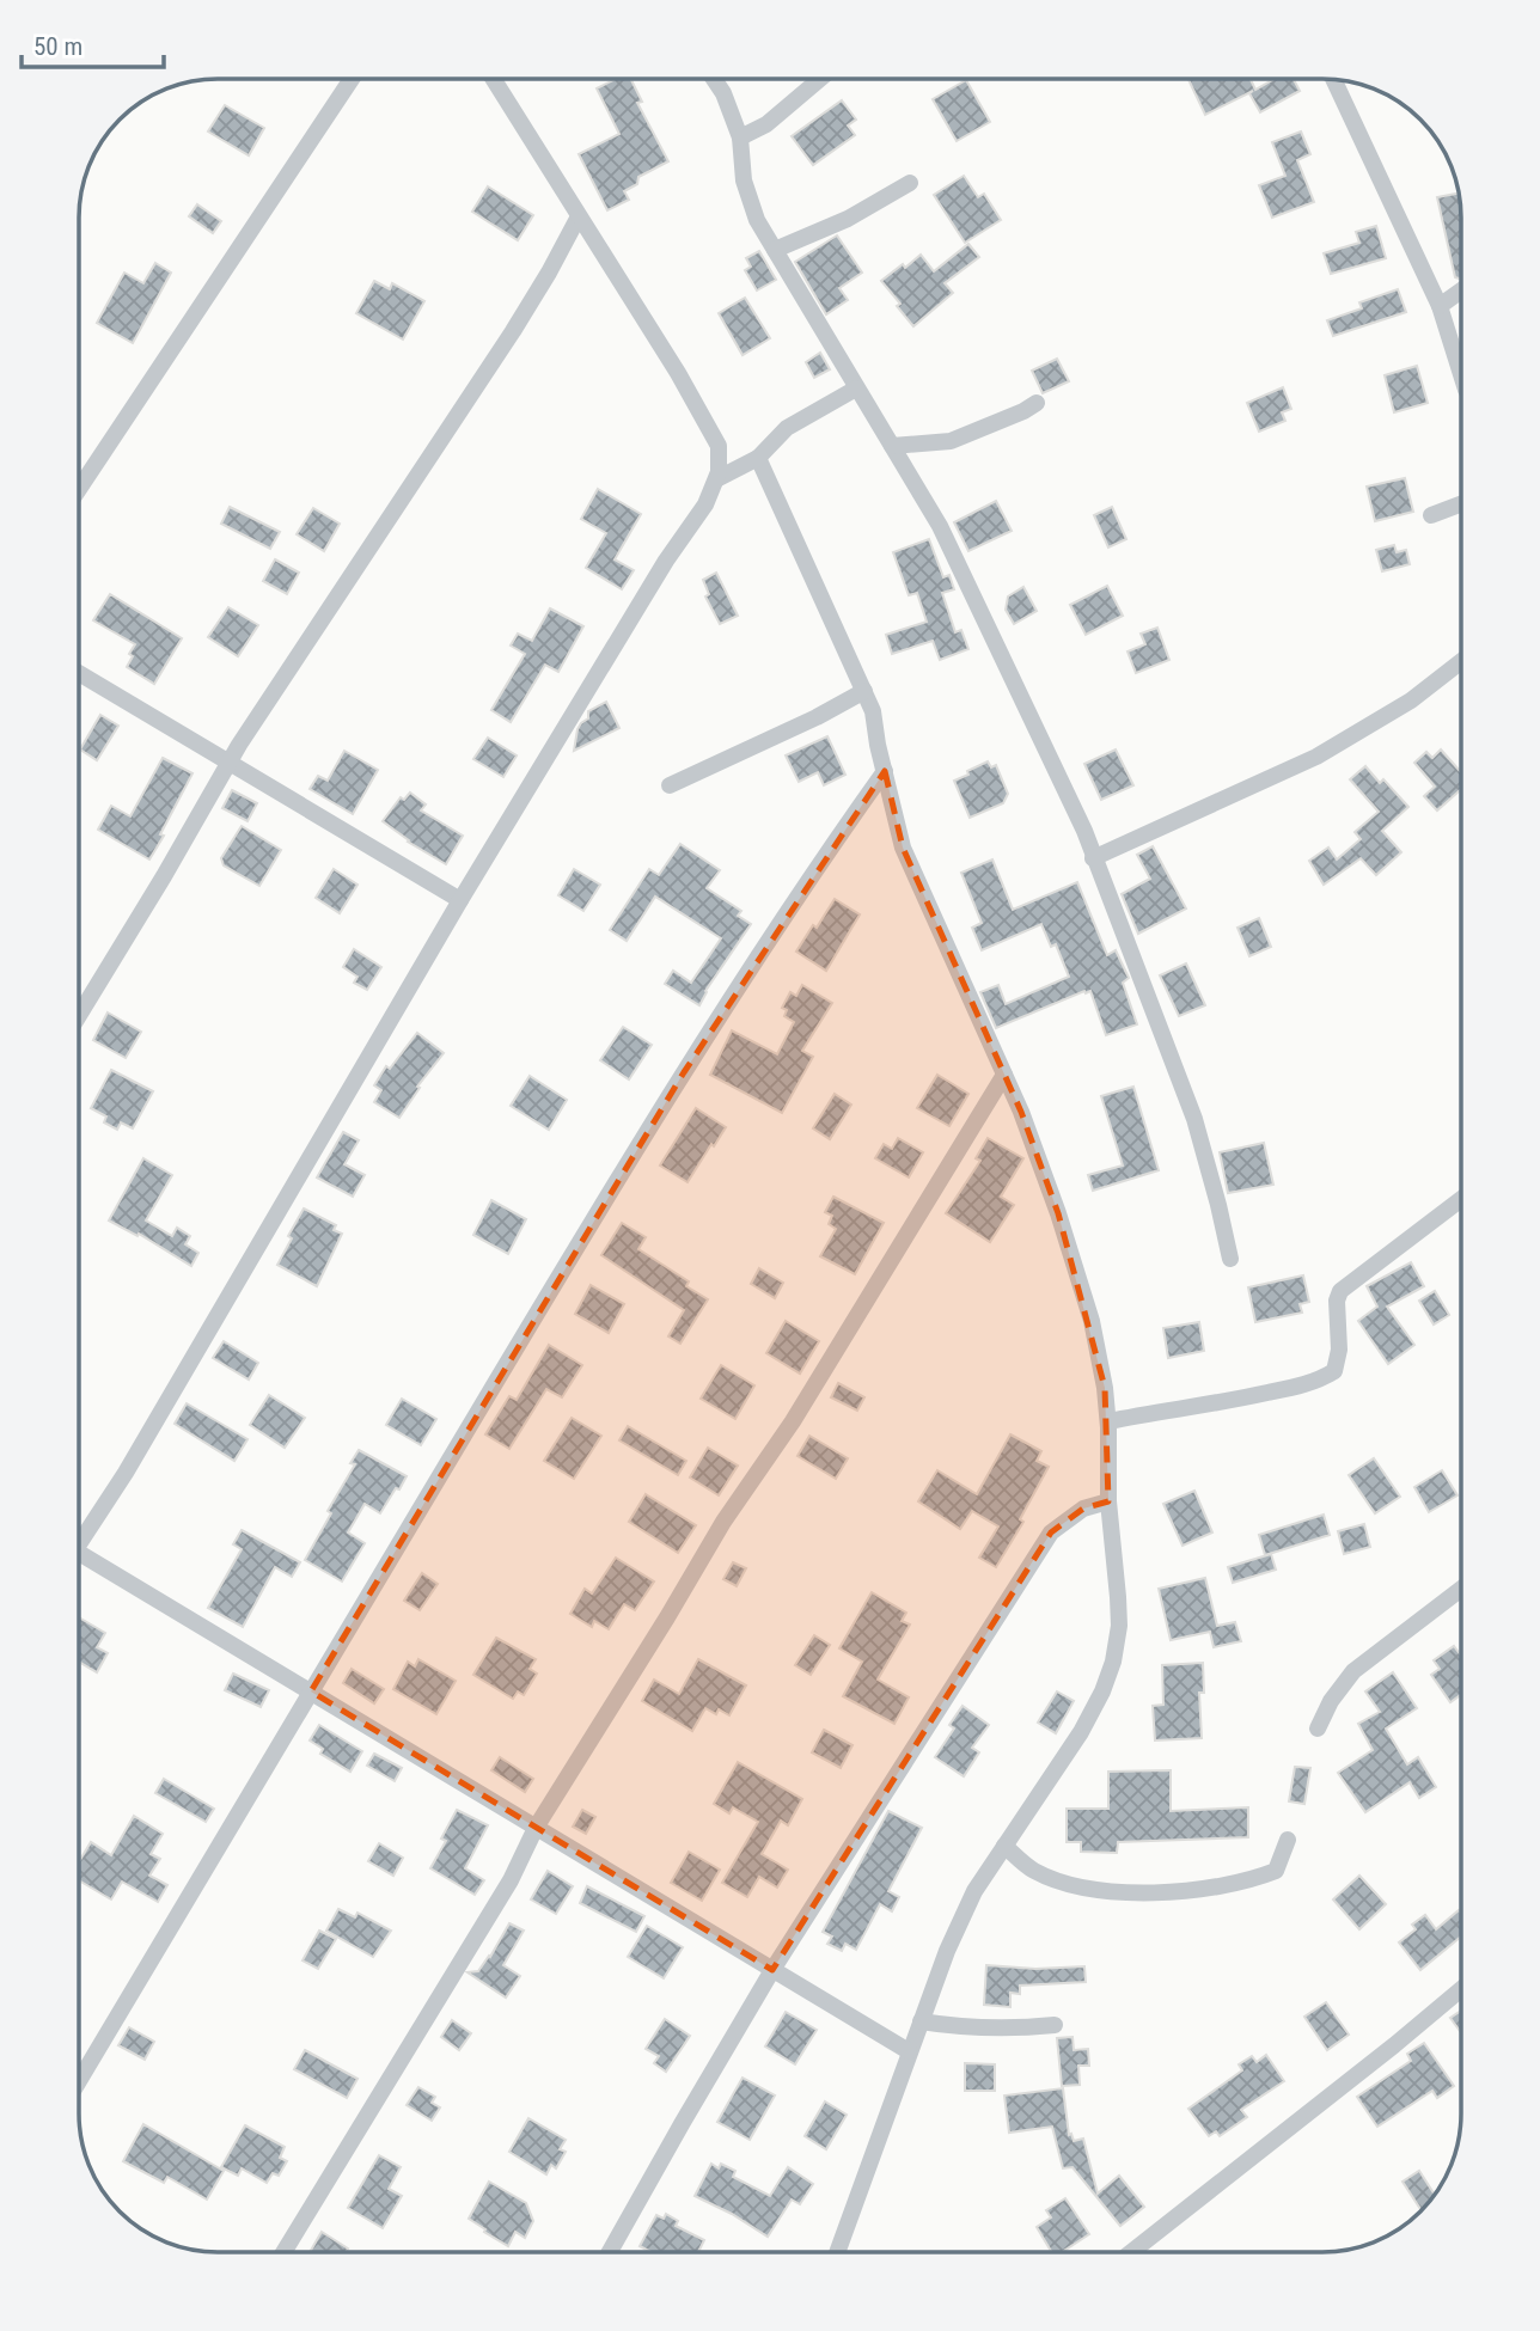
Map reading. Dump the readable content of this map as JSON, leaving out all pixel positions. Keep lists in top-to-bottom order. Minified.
{"scale_bar":"50 m"}
